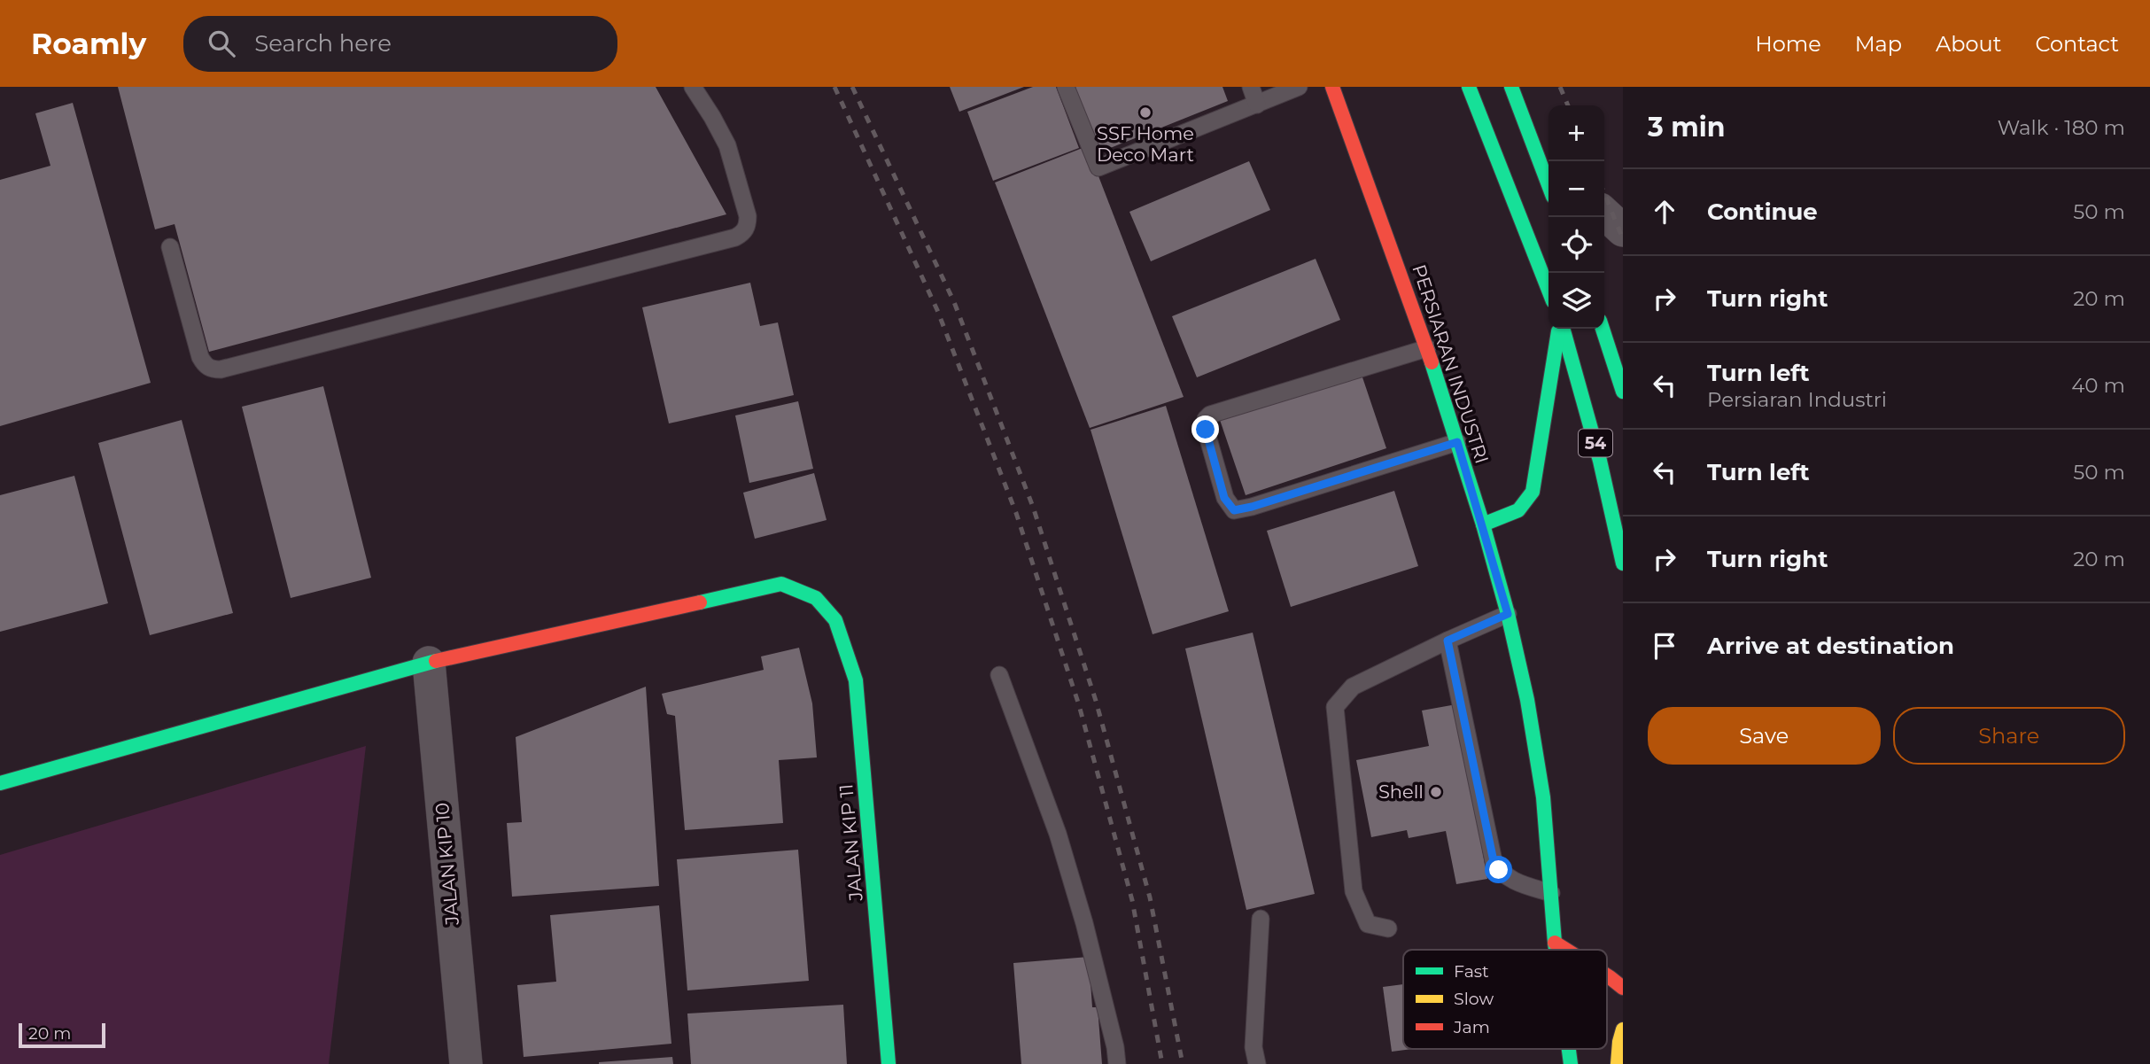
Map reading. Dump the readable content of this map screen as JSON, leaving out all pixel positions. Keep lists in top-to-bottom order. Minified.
{"streets":{"main road":["PERSIARAN INDUSTRI","54","JALAN KIP 11"],"street":["JALAN KIP 10"]},"crossings":[["JALAN KIP 11","JALAN KIP 10"]],"places":["SSF Home Deco Mart","Shell"],"legend":["Fast","Slow","Jam"],"scale_bar":"20 m","page":{"header":"Roamly","search":"Search here","nav":["Home","Map","About","Contact"],"heading":["3 min","Walk · 180 m"],"map_buttons":["+","−"],"list":[["Continue","50 m"],["Turn right","20 m"],["Turn left","Persiaran Industri","40 m"],["Turn left","50 m"],["Turn right","20 m"],"Arrive at destination"],"buttons":["Save","Share"],"scale":"20 m"}}
